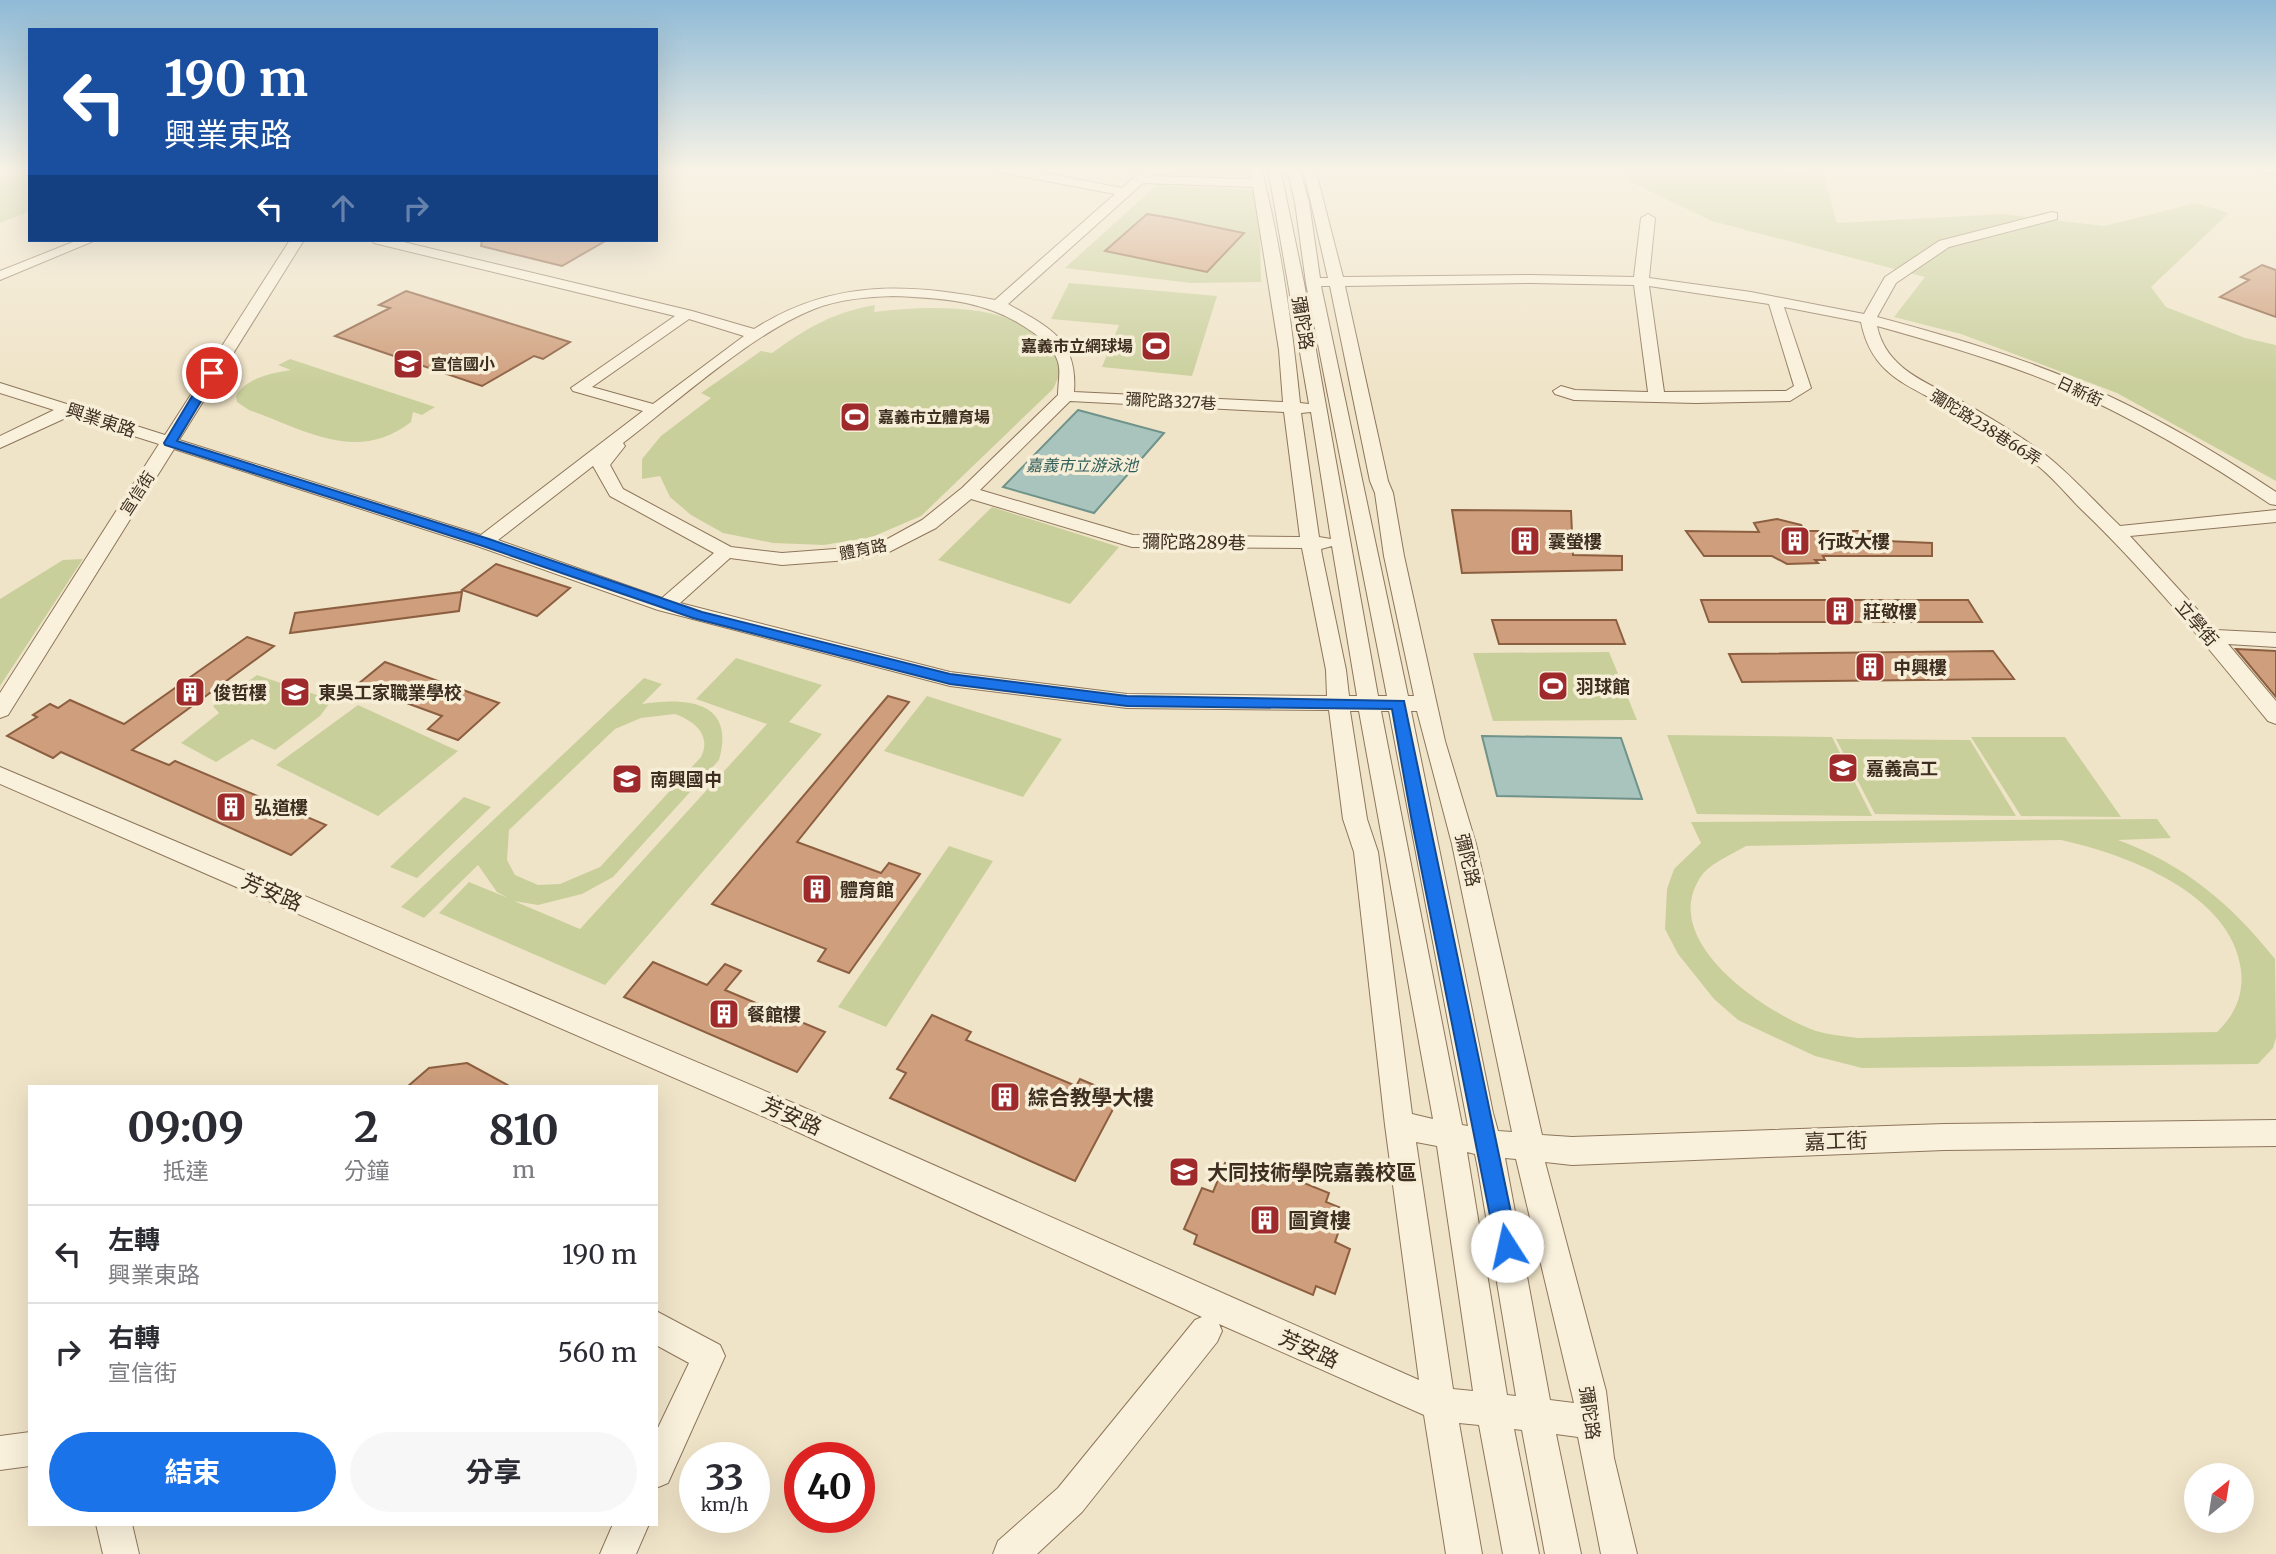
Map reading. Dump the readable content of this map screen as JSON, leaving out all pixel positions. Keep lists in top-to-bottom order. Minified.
{"streets":{"street":["彌陀路","日新街","彌陀路327巷","興業東路","彌陀路238巷66弄","宣信街","彌陀路289巷","體育路","立學街","芳安路","嘉工街"]},"crossings":[["彌陀路","彌陀路327巷"],["彌陀路","興業東路"],["彌陀路","彌陀路289巷"],["彌陀路","芳安路"],["彌陀路","嘉工街"],["日新街","彌陀路238巷66弄"],["彌陀路327巷","體育路"],["興業東路","宣信街"],["興業東路","體育路"],["彌陀路238巷66弄","立學街"],["彌陀路289巷","體育路"]],"water":["嘉義市立游泳池"],"places":{"sports":["嘉義市立網球場","嘉義市立體育場","羽球館"],"school or university":["宣信國小","東吳工家職業學校","嘉義高工","南興國中","大同技術學院嘉義校區"],"building":["囊螢樓","行政大樓","莊敬樓","中興樓","俊哲樓","弘道樓","體育館","餐館樓","綜合教學大樓","圖資樓"]},"north":"top right","page":{"turn":["190 m","興業東路"],"eta":["09:09","抵達","2","分鐘","810","m"],"list":[{"name":"左轉","note":"興業東路","value":"190 m"},{"name":"右轉","note":"宣信街","value":"560 m"}],"buttons":["結束","分享"],"speed":"33 km/h","limit":"40"}}
